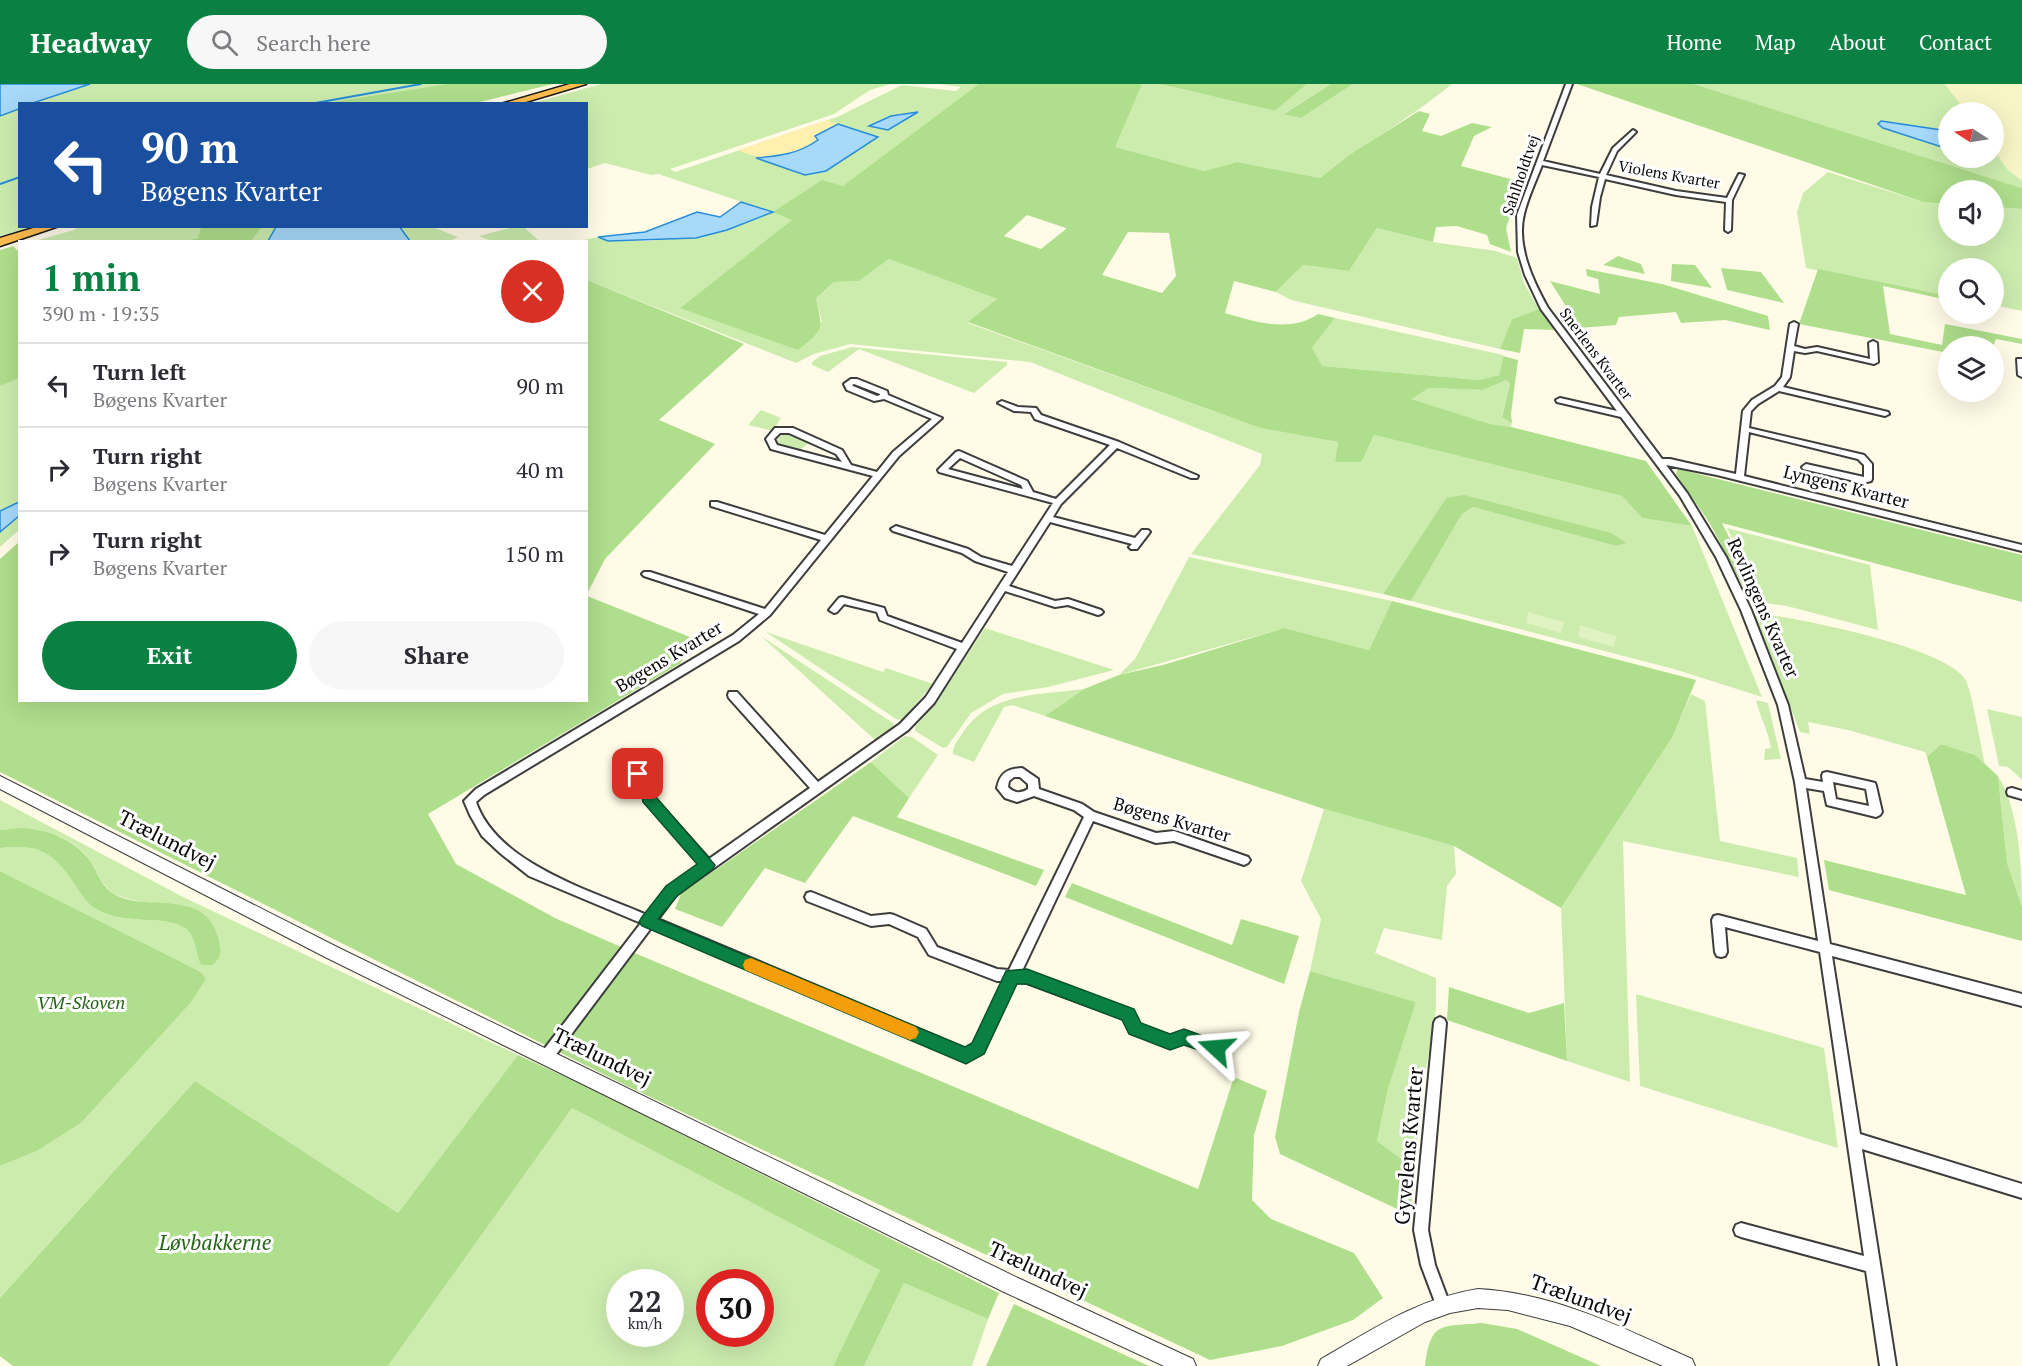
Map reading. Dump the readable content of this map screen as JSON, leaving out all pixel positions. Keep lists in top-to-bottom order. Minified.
{"streets":{"street":["Sahlholdtvej","Violens Kvarter","Snerlens Kvarter","Lyngens Kvarter","Revlingens Kvarter","Bøgens Kvarter","Trælundvej","Gyvelens Kvarter"]},"crossings":[["Sahlholdtvej","Violens Kvarter"],["Sahlholdtvej","Snerlens Kvarter"],["Snerlens Kvarter","Lyngens Kvarter"],["Snerlens Kvarter","Revlingens Kvarter"],["Lyngens Kvarter","Revlingens Kvarter"],["Trælundvej","Gyvelens Kvarter"]],"parks":["VM-Skoven","Løvbakkerne"],"north":"left","page":{"header":"Headway","search":"Search here","nav":["Home","Map","About","Contact"],"turn":["90 m","Bøgens Kvarter"],"heading":["1 min","390 m · 19:35"],"list":[{"name":"Turn left","note":"Bøgens Kvarter","value":"90 m"},{"name":"Turn right","note":"Bøgens Kvarter","value":"40 m"},{"name":"Turn right","note":"Bøgens Kvarter","value":"150 m"}],"buttons":["Exit","Share"],"speed":"22 km/h","limit":"30"}}
